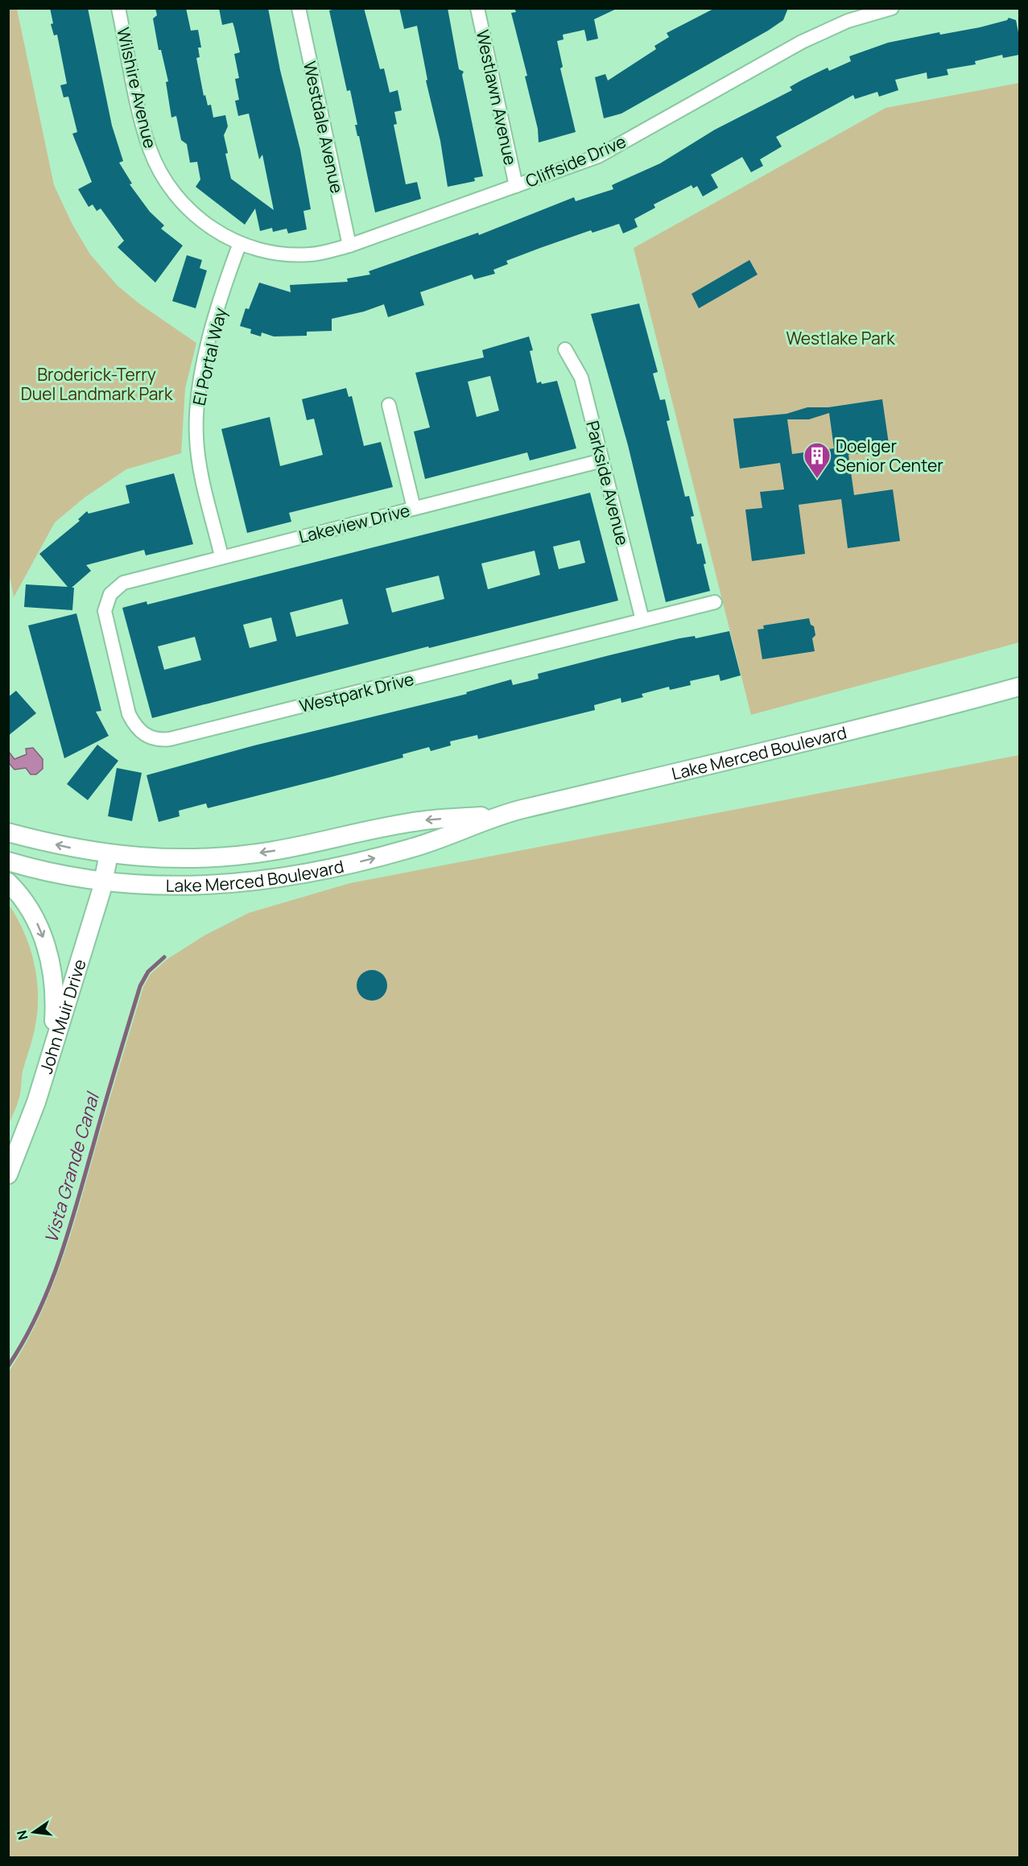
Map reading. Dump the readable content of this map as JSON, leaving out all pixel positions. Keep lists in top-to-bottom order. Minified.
{"streets":{"main road":["Lake Merced Boulevard","John Muir Drive"],"street":["Wilshire Avenue","Westlawn Avenue","Westdale Avenue","Cliffside Drive","El Portal Way","Parkside Avenue","Lakeview Drive","Westpark Drive"]},"crossings":[["Wilshire Avenue","Cliffside Drive"],["Wilshire Avenue","El Portal Way"],["Westlawn Avenue","Cliffside Drive"],["Westdale Avenue","Cliffside Drive"],["Cliffside Drive","El Portal Way"],["El Portal Way","Lakeview Drive"],["Parkside Avenue","Lakeview Drive"],["Parkside Avenue","Westpark Drive"],["Lakeview Drive","Westpark Drive"],["Lake Merced Boulevard","John Muir Drive"]],"water":["Vista Grande Canal"],"parks":["Westlake Park","Broderick-Terry Duel Landmark Park"],"places":{"building":["Doelger Senior Center"]},"north":"left"}
